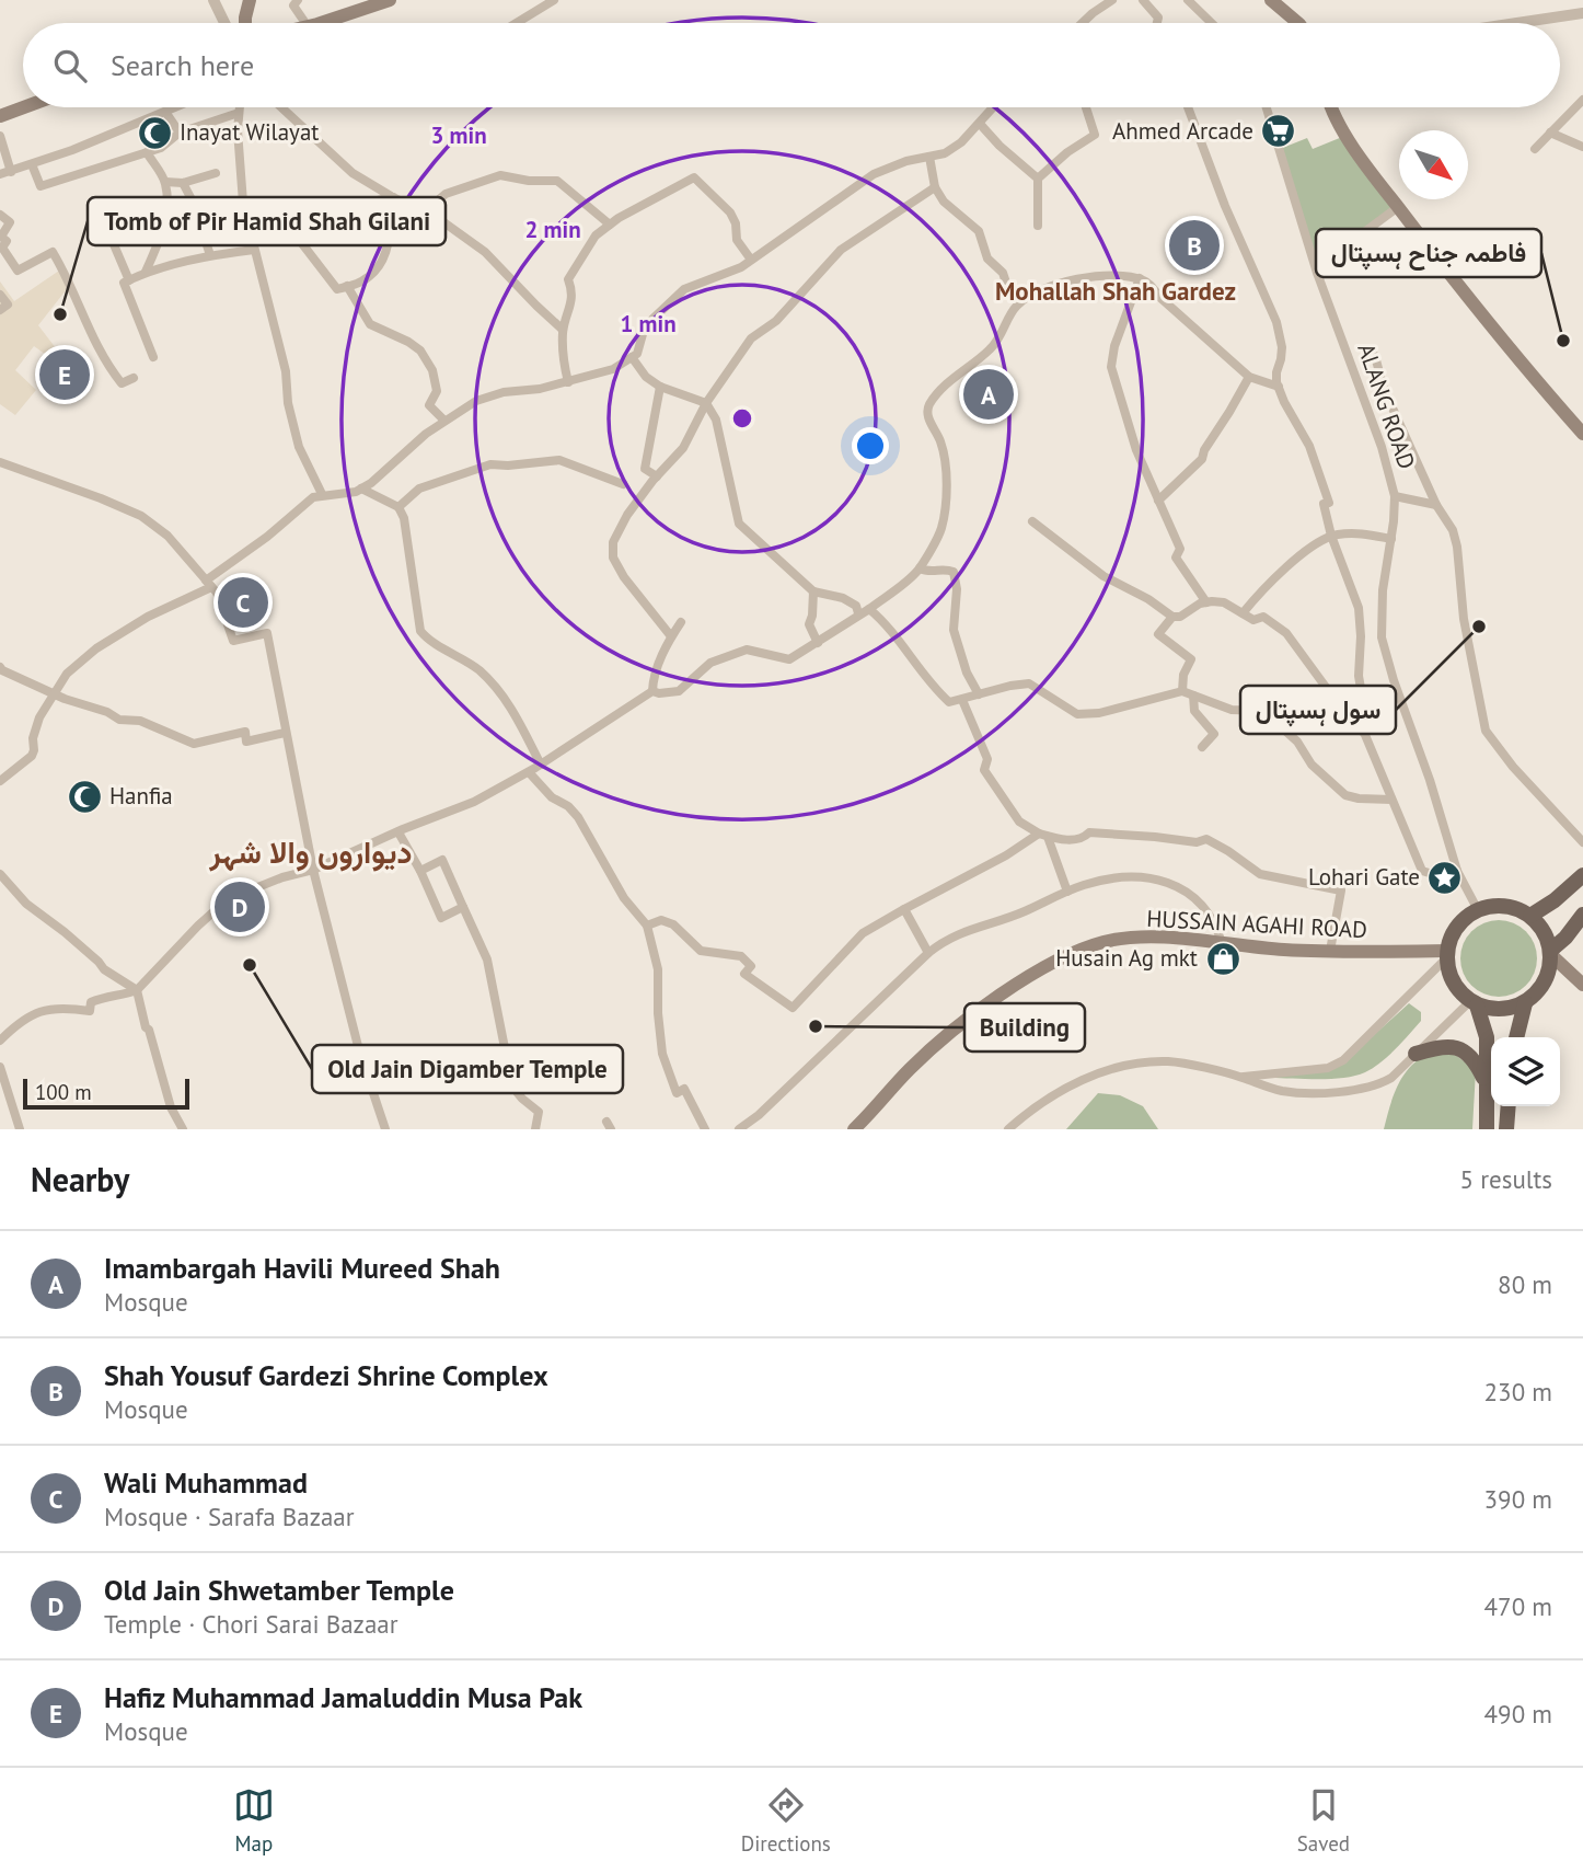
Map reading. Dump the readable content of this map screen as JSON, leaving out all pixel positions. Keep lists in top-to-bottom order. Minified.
{"streets":{"main road":["HUSSAIN AGAHI ROAD"],"street":["ALANG ROAD"]},"crossings":[["ALANG ROAD","HUSSAIN AGAHI ROAD"]],"districts":["Mohallah Shah Gardez","دیواروں والا شہر"],"places":{"supermarket":["Ahmed Arcade"],"mosque":["Inayat Wilayat","Hanfia"],"other":["Tomb of Pir Hamid Shah Gilani","فاطمہ جناح ہسپتال","سول ہسپتال","Old Jain Digamber Temple","Building"],"place":["Lohari Gate"],"shop":["Husain Ag mkt"]},"scale_bar":"100 m","north":"bottom right","page":{"search":"Search here","pins":["B","E","A","C","D"],"scale":"100 m","heading":["Nearby","5 results"],"list":[{"mark":"A","name":"Imambargah Havili Mureed Shah","note":"Mosque","value":"80 m"},{"mark":"B","name":"Shah Yousuf Gardezi Shrine Complex","note":"Mosque","value":"230 m"},{"mark":"C","name":"Wali Muhammad","note":"Mosque · Sarafa Bazaar","value":"390 m"},{"mark":"D","name":"Old Jain Shwetamber Temple","note":"Temple · Chori Sarai Bazaar","value":"470 m"},{"mark":"E","name":"Hafiz Muhammad Jamaluddin Musa Pak","note":"Mosque","value":"490 m"}],"nav":["Map","Directions","Saved"]},"rings":["3 min","2 min","1 min"]}
